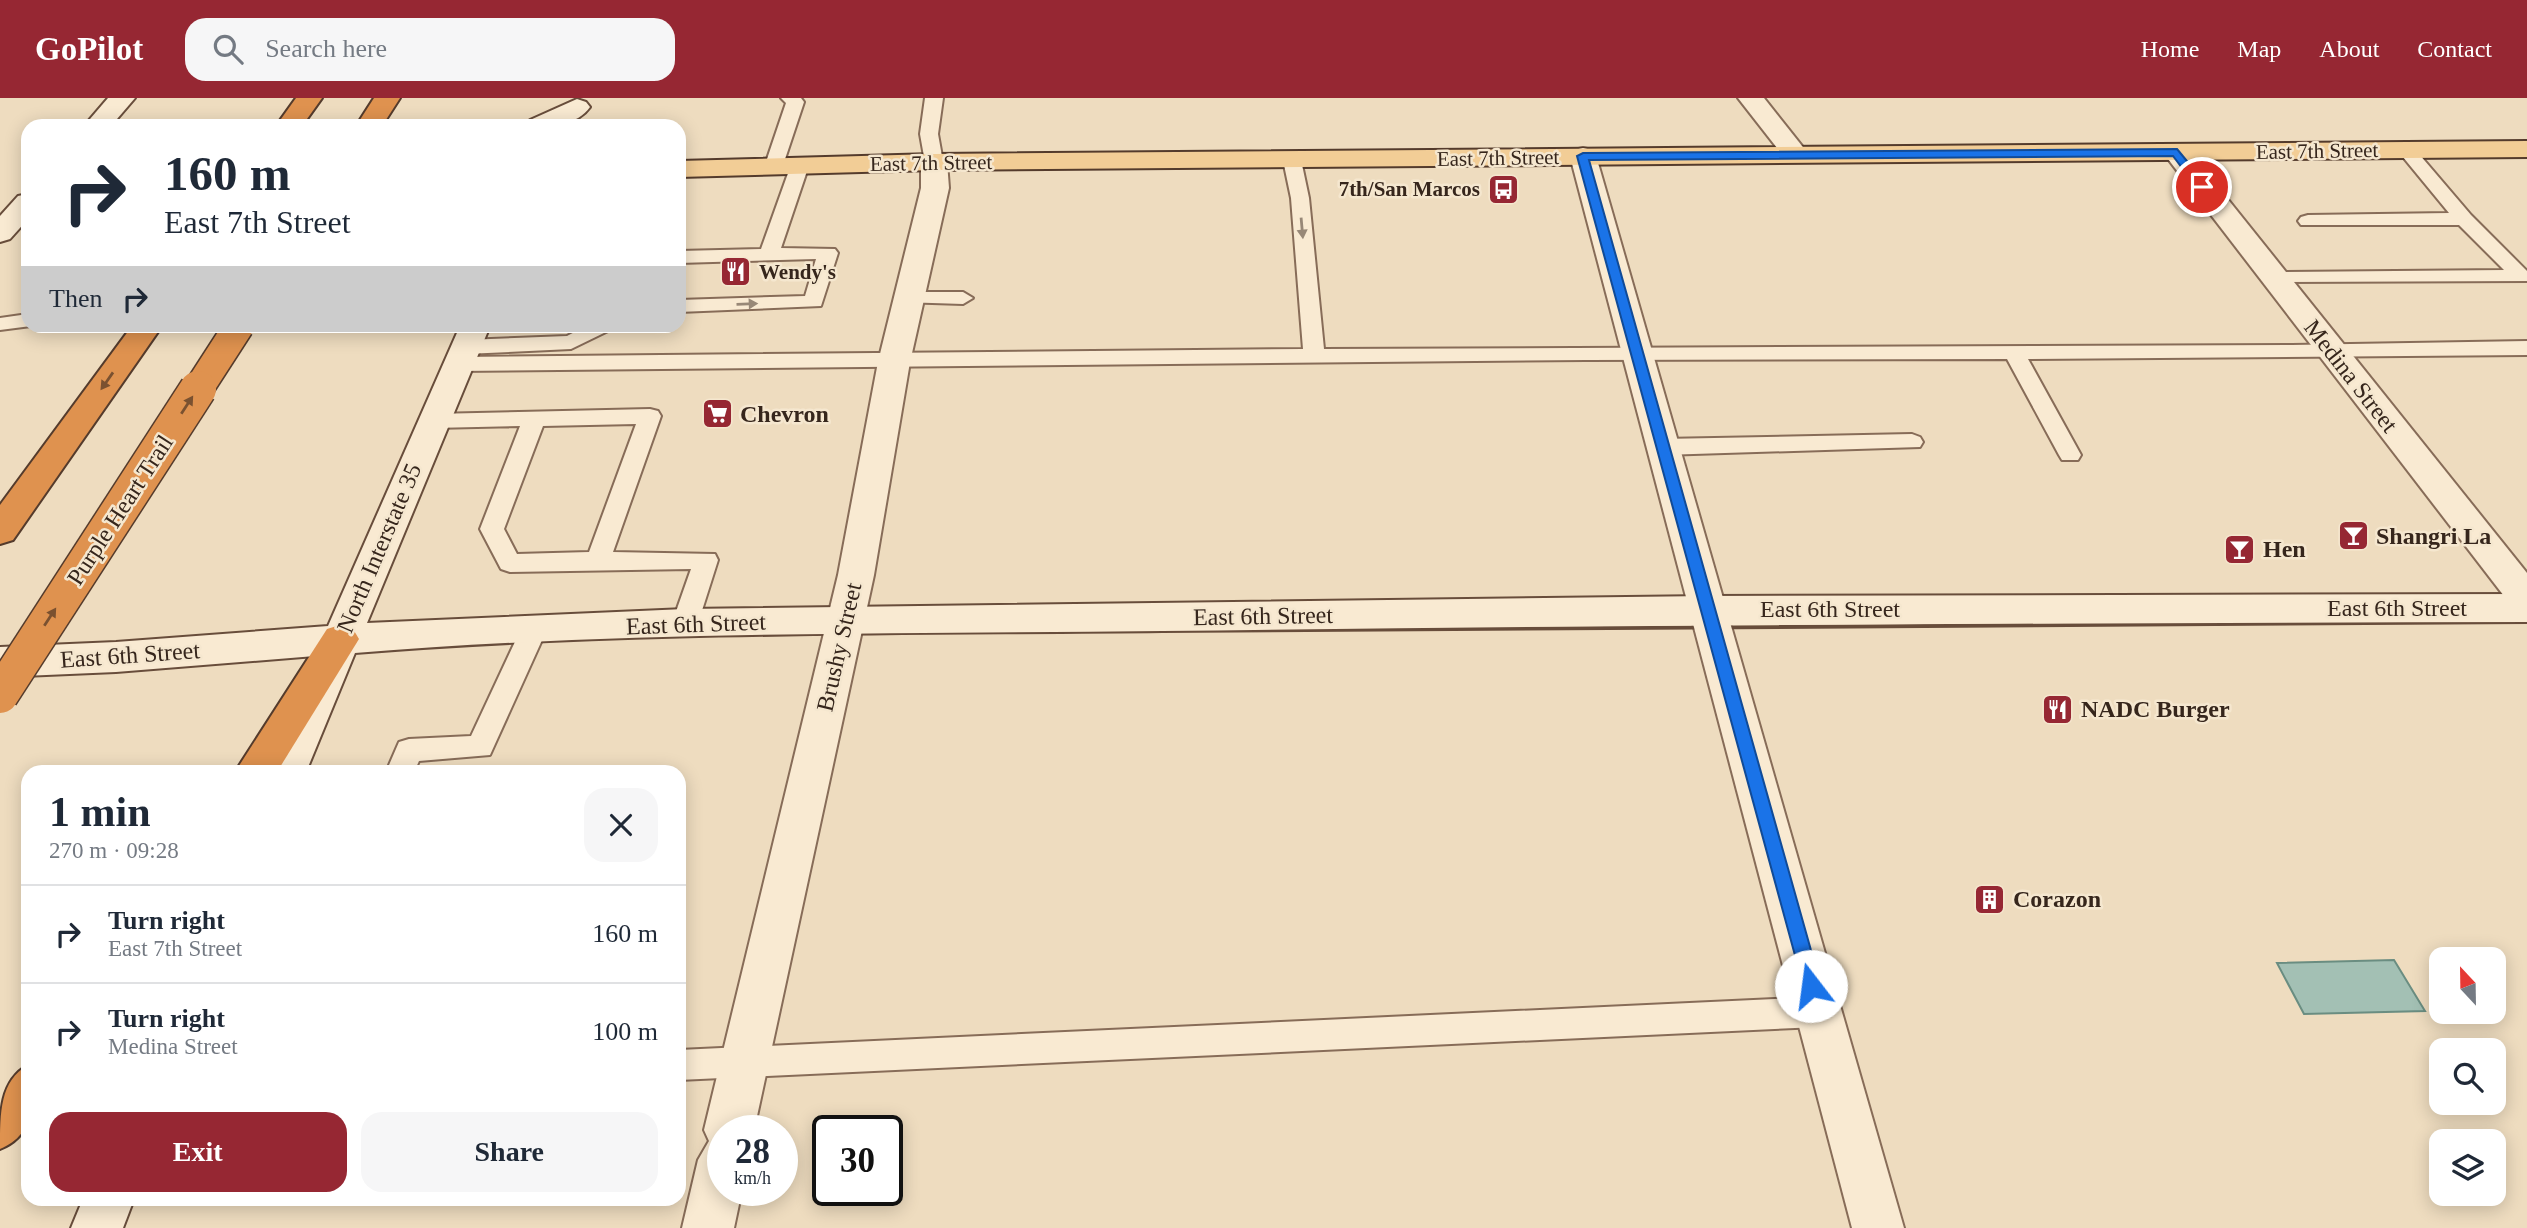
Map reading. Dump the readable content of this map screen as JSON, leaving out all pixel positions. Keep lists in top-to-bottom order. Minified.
{"streets":{"highway":["Purple Heart Trail"],"main road":["East 7th Street"],"street":["Medina Street","North Interstate 35","East 6th Street","Brushy Street"]},"crossings":[["East 7th Street","Medina Street"],["East 7th Street","Brushy Street"],["North Interstate 35","East 6th Street"],["East 6th Street","Brushy Street"]],"places":{"bus stop":["7th/San Marcos"],"restaurant":["Wendy's","NADC Burger"],"supermarket":["Chevron"],"bar":["Shangri La","Hen"],"building":["Corazon"]},"north":"top","page":{"header":"GoPilot","search":"Search here","nav":["Home","Map","About","Contact"],"turn":["160 m","East 7th Street"],"then":"Then","heading":["1 min","270 m · 09:28"],"list":[{"name":"Turn right","note":"East 7th Street","value":"160 m"},{"name":"Turn right","note":"Medina Street","value":"100 m"}],"buttons":["Exit","Share"],"speed":"28 km/h","limit":"30"}}
